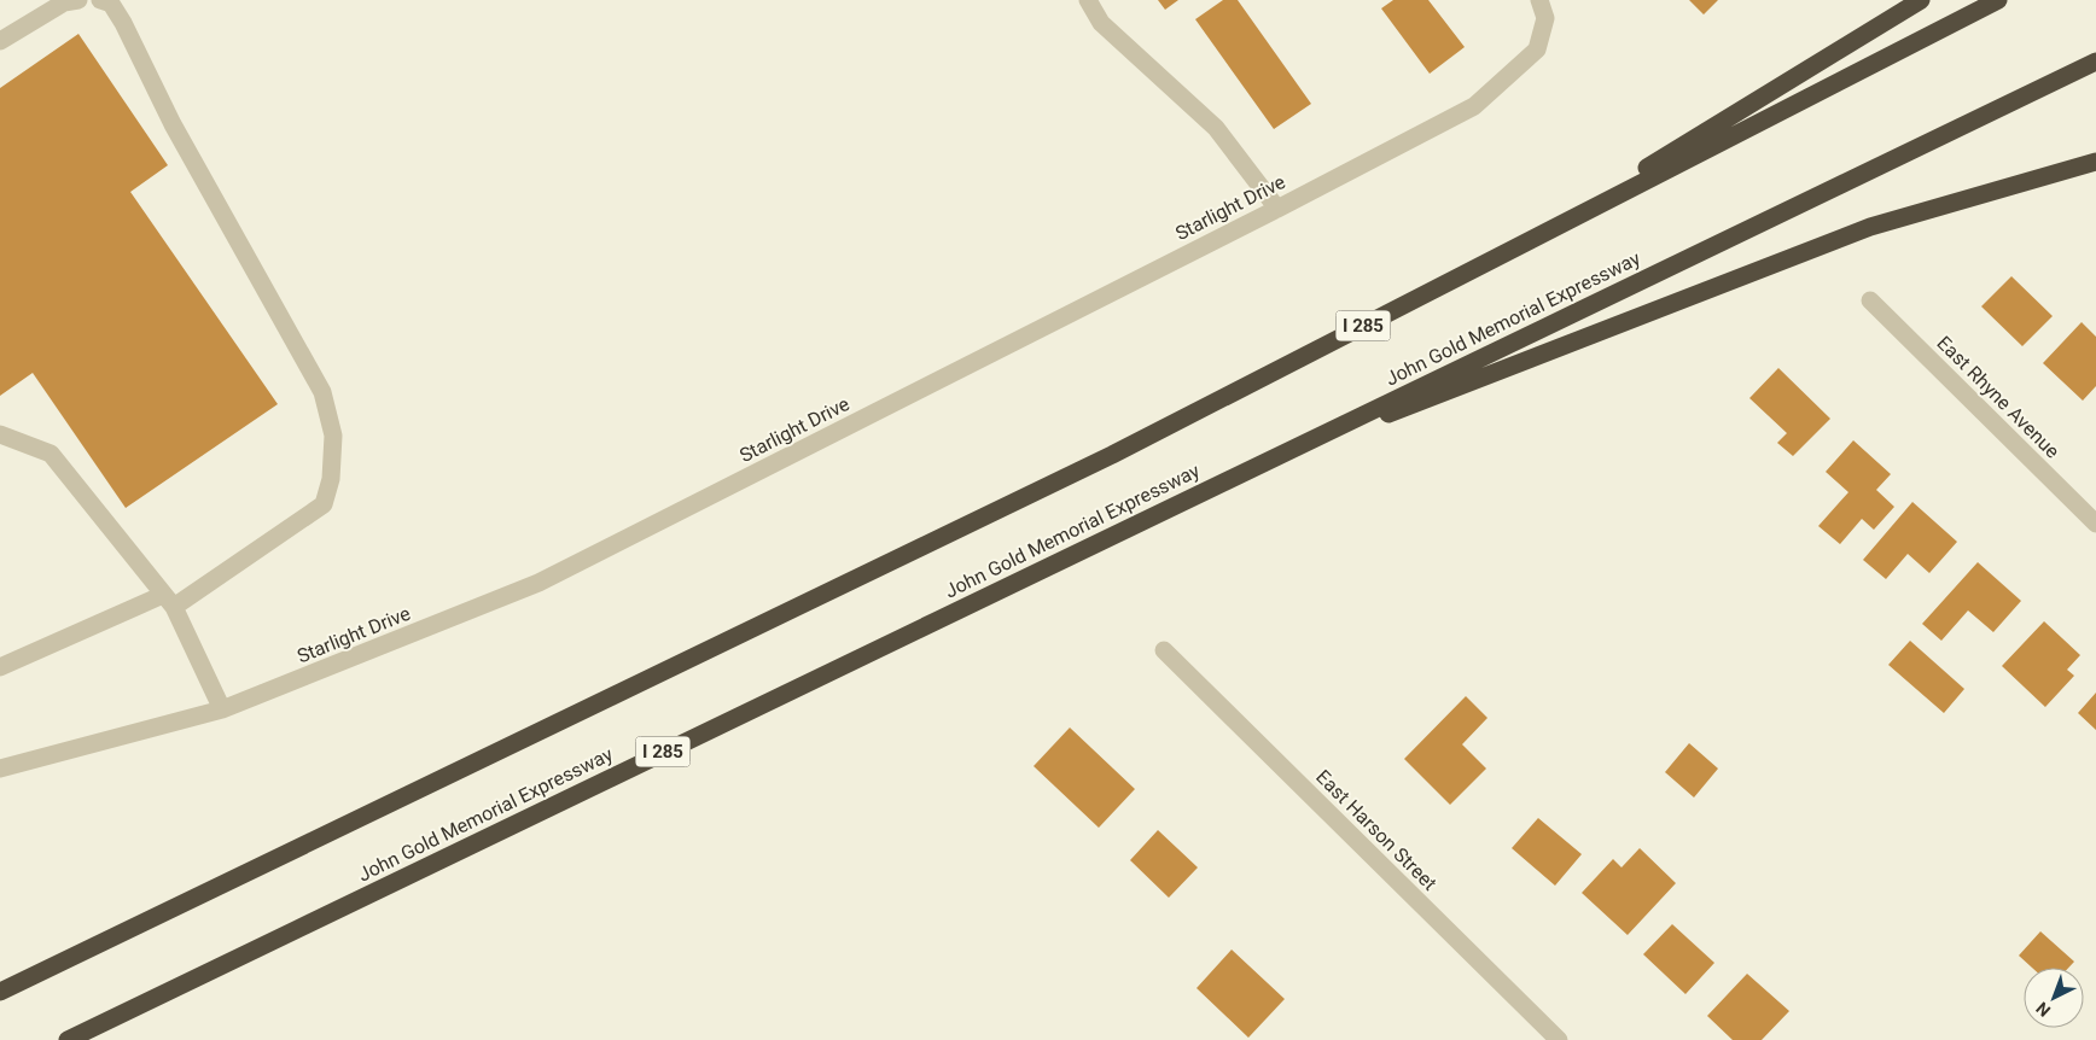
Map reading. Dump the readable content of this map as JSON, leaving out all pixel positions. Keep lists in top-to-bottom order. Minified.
{"streets":{"highway":["John Gold Memorial Expressway","I 285"],"street":["Starlight Drive","East Rhyne Avenue","East Harson Street"]},"north":"bottom left"}
